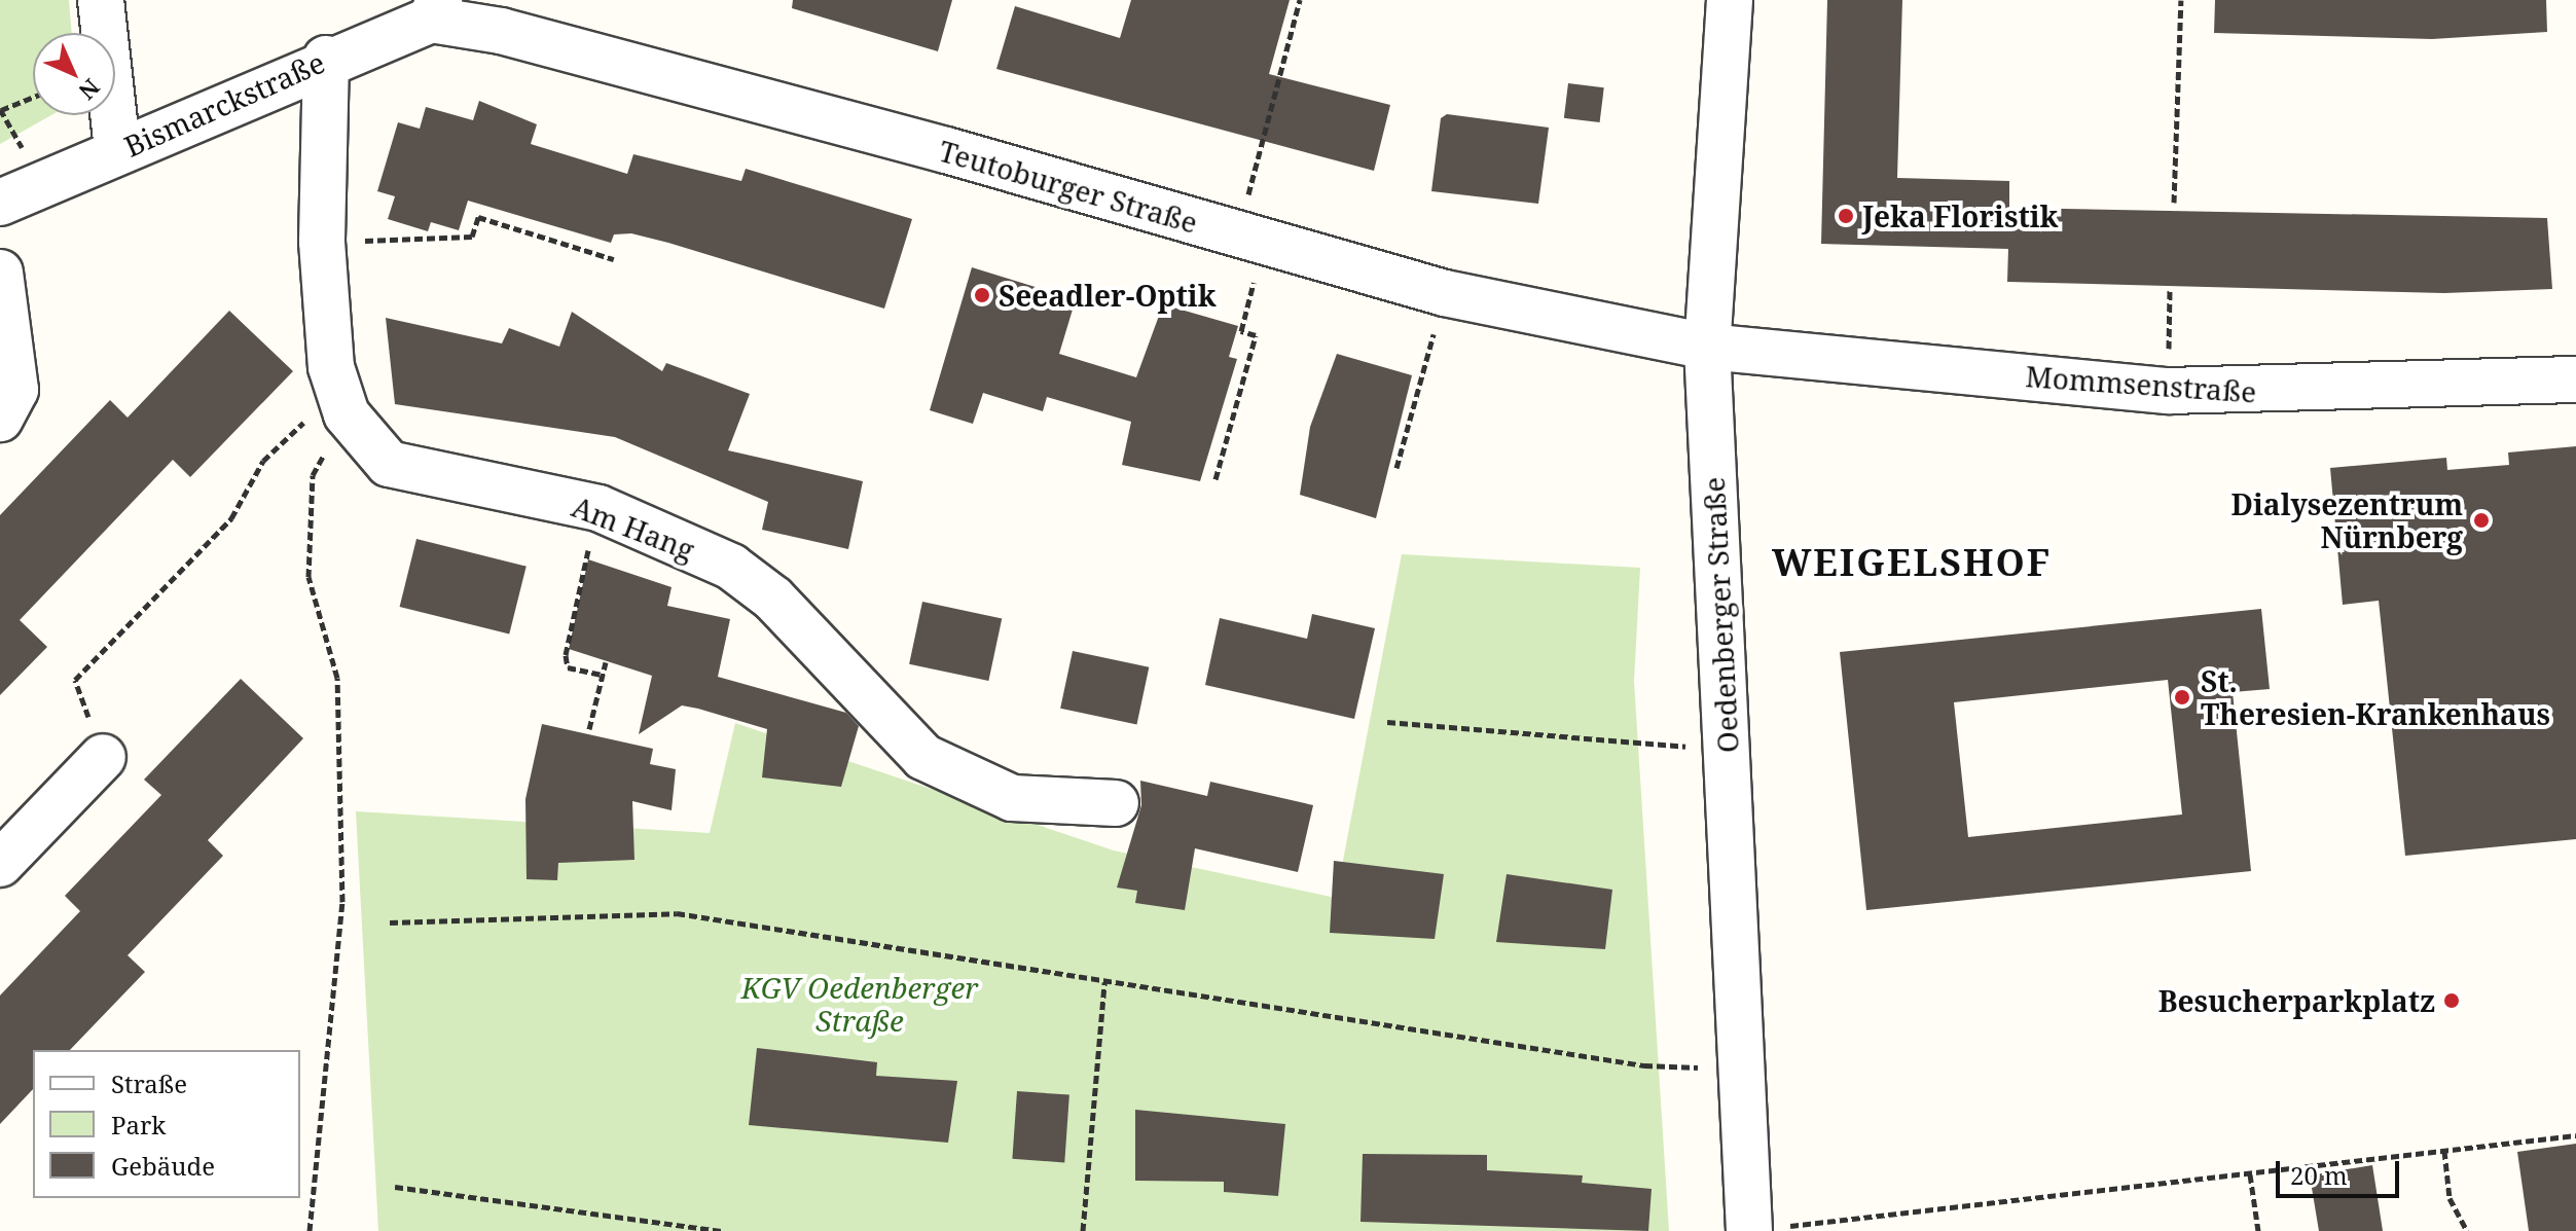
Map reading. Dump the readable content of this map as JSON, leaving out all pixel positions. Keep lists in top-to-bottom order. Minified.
{"streets":{"street":["Bismarckstraße","Teutoburger Straße","Mommsenstraße","Am Hang","Oedenberger Straße"]},"crossings":[["Bismarckstraße","Teutoburger Straße"],["Teutoburger Straße","Mommsenstraße"],["Teutoburger Straße","Oedenberger Straße"],["Mommsenstraße","Oedenberger Straße"]],"districts":["WEIGELSHOF"],"parks":["KGV Oedenberger Straße"],"places":["Jeka Floristik","Seeadler-Optik","Dialysezentrum Nürnberg","St. Theresien-Krankenhaus","Besucherparkplatz"],"legend":["Straße","Park","Gebäude"],"scale_bar":"20 m","north":"bottom right"}
